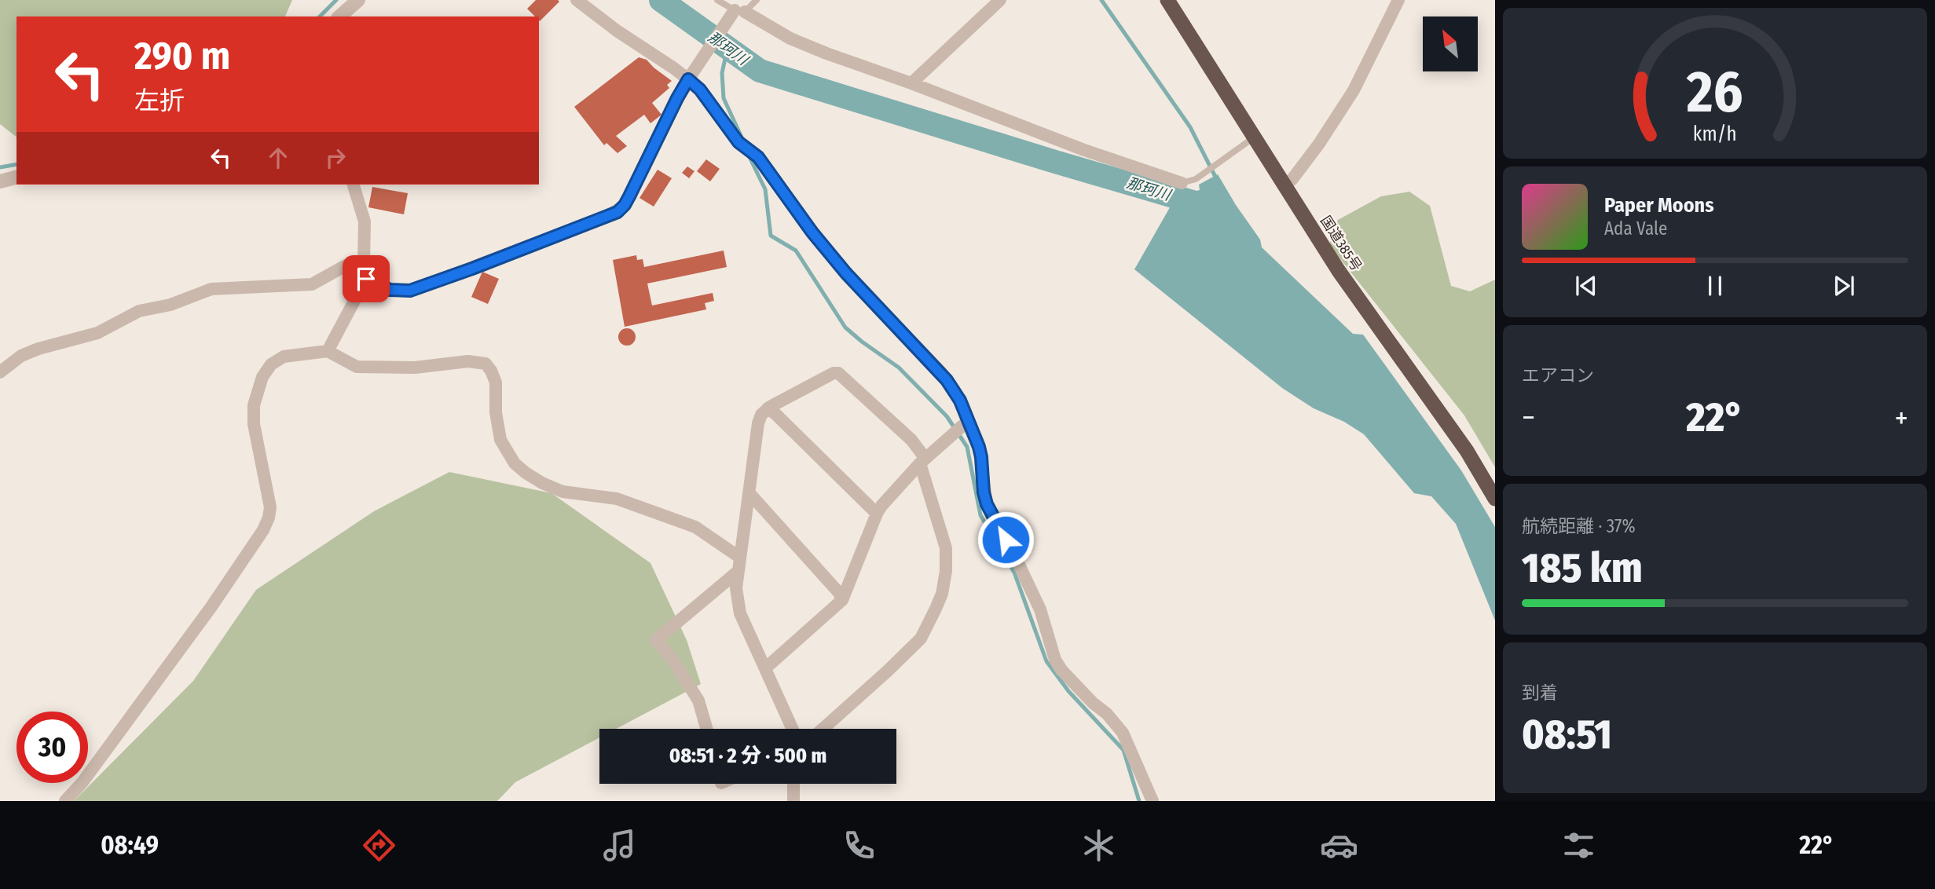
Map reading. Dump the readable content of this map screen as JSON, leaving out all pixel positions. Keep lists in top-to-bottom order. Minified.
{"streets":{"highway":["国道385号"]},"water":["那珂川"],"north":"top left","page":{"turn":["290 m","左折"],"song":["Paper Moons","Ada Vale"],"tile":["エアコン",["航続距離 · 37%","185 km"],["到着","08:51"]],"heat":["−","22°","+"],"limit":"30","trip":"08:51 · 2 分 · 500 m","tabs":["08:49","22°"],"gauge":["26","km/h"]}}
